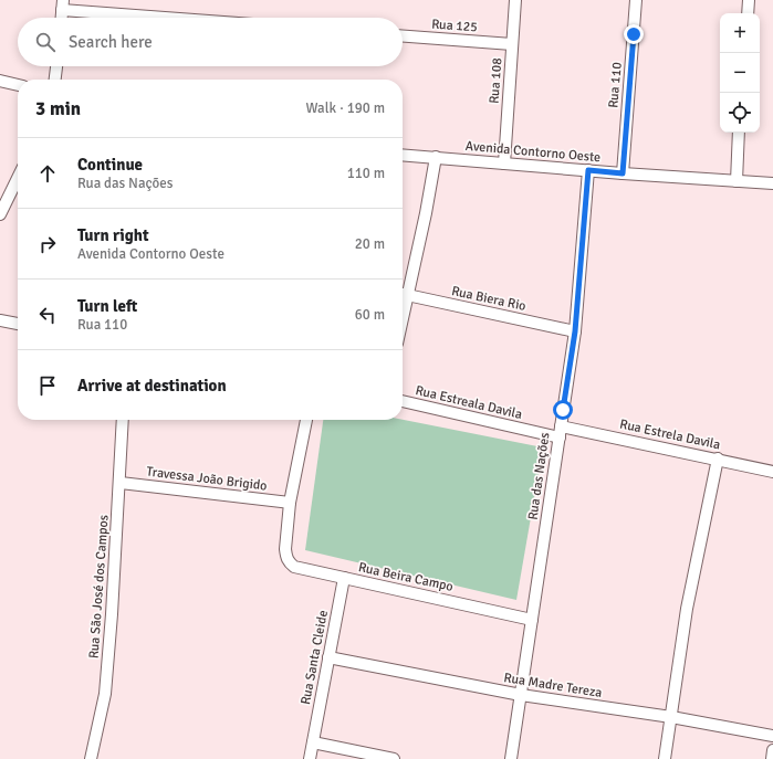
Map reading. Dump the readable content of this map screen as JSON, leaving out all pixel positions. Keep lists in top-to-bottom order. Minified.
{"streets":{"street":["Rua 125","Rua 108","Rua 110","Avenida Contorno Oeste","Rua Biera Rio","Rua Estreala Davila","Rua Estrela Davila","Rua das Nações","Travessa João Brigido","Rua Beira Campo","Rua São José dos Campos","Rua Santa Cleide","Rua Madre Tereza"]},"crossings":[["Rua 125","Rua 108"],["Rua 108","Avenida Contorno Oeste"],["Rua 110","Avenida Contorno Oeste"],["Avenida Contorno Oeste","Rua das Nações"],["Rua Biera Rio","Rua das Nações"],["Rua Estreala Davila","Rua Estrela Davila"],["Rua Estreala Davila","Rua das Nações"],["Rua Estrela Davila","Rua das Nações"],["Rua das Nações","Rua Beira Campo"],["Rua das Nações","Rua Madre Tereza"],["Travessa João Brigido","Rua Beira Campo"],["Travessa João Brigido","Rua São José dos Campos"],["Rua Beira Campo","Rua Santa Cleide"],["Rua Santa Cleide","Rua Madre Tereza"]],"page":{"map_buttons":["+","−"],"search":"Search here","heading":["3 min","Walk · 190 m"],"list":[["Continue","Rua das Nações","110 m"],["Turn right","Avenida Contorno Oeste","20 m"],["Turn left","Rua 110","60 m"],"Arrive at destination"]}}
